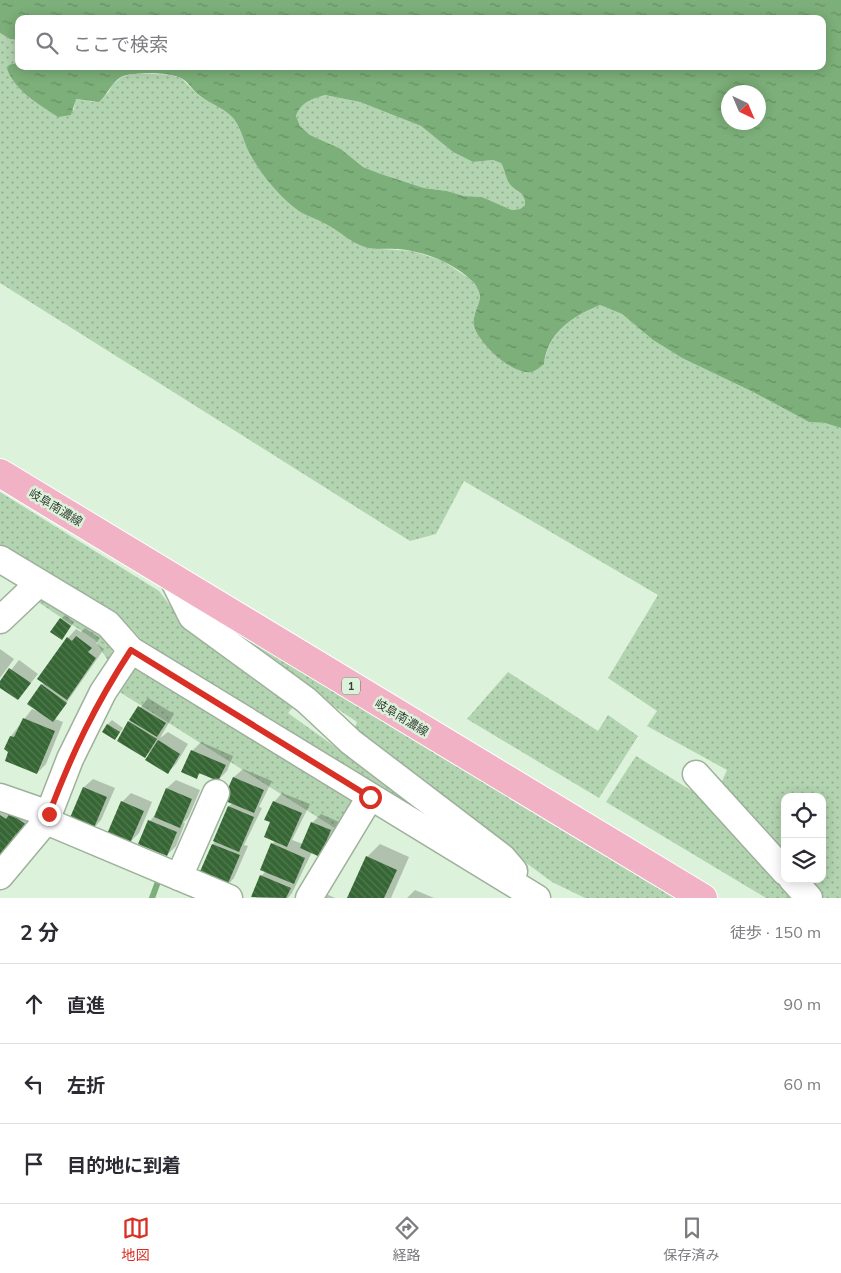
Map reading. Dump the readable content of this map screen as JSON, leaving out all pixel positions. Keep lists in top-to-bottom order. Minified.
{"streets":{"main road":["岐阜南濃線","1"]},"north":"bottom right","page":{"search":"ここで検索","heading":["2 分","徒歩 · 150 m"],"list":[["直進","90 m"],["左折","60 m"],"目的地に到着"],"nav":["地図","経路","保存済み"]}}
